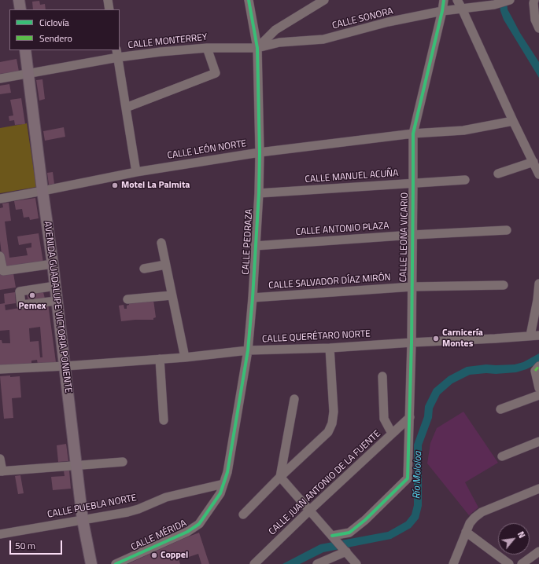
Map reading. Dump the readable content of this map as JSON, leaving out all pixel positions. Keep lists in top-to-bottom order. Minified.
{"streets":{"main road":["AVENIDA GUADALUPE VICTORIA PONIENTE"],"street":["CALLE SONORA","CALLE MONTERREY","CALLE LEÓN NORTE","CALLE MANUEL ACUÑA","CALLE ANTONIO PLAZA","CALLE LEONA VICARIO","CALLE PEDRAZA","CALLE SALVADOR DÍAZ MIRÓN","CALLE QUERÉTARO NORTE","CALLE JUAN ANTONIO DE LA FUENTE","CALLE PUEBLA NORTE","CALLE MÉRIDA"]},"crossings":[["CALLE SONORA","CALLE MONTERREY"],["CALLE SONORA","CALLE LEONA VICARIO"],["CALLE SONORA","CALLE PEDRAZA"],["CALLE MONTERREY","CALLE PEDRAZA"],["CALLE MONTERREY","AVENIDA GUADALUPE VICTORIA PONIENTE"],["CALLE LEÓN NORTE","CALLE LEONA VICARIO"],["CALLE LEÓN NORTE","CALLE PEDRAZA"],["CALLE LEÓN NORTE","AVENIDA GUADALUPE VICTORIA PONIENTE"],["CALLE MANUEL ACUÑA","CALLE LEONA VICARIO"],["CALLE MANUEL ACUÑA","CALLE PEDRAZA"],["CALLE ANTONIO PLAZA","CALLE LEONA VICARIO"],["CALLE ANTONIO PLAZA","CALLE PEDRAZA"],["CALLE LEONA VICARIO","CALLE SALVADOR DÍAZ MIRÓN"],["CALLE LEONA VICARIO","CALLE QUERÉTARO NORTE"],["CALLE LEONA VICARIO","CALLE JUAN ANTONIO DE LA FUENTE"],["CALLE PEDRAZA","CALLE SALVADOR DÍAZ MIRÓN"],["CALLE PEDRAZA","CALLE QUERÉTARO NORTE"],["CALLE PEDRAZA","CALLE PUEBLA NORTE"],["CALLE PEDRAZA","CALLE MÉRIDA"],["AVENIDA GUADALUPE VICTORIA PONIENTE","CALLE QUERÉTARO NORTE"],["AVENIDA GUADALUPE VICTORIA PONIENTE","CALLE PUEBLA NORTE"],["CALLE PUEBLA NORTE","CALLE MÉRIDA"]],"water":["Río Mololoa"],"places":["Motel La Palmita","Pemex","Carnicería Montes","Coppel"],"legend":["Ciclovía","Sendero"],"scale_bar":"50 m","north":"top right"}
